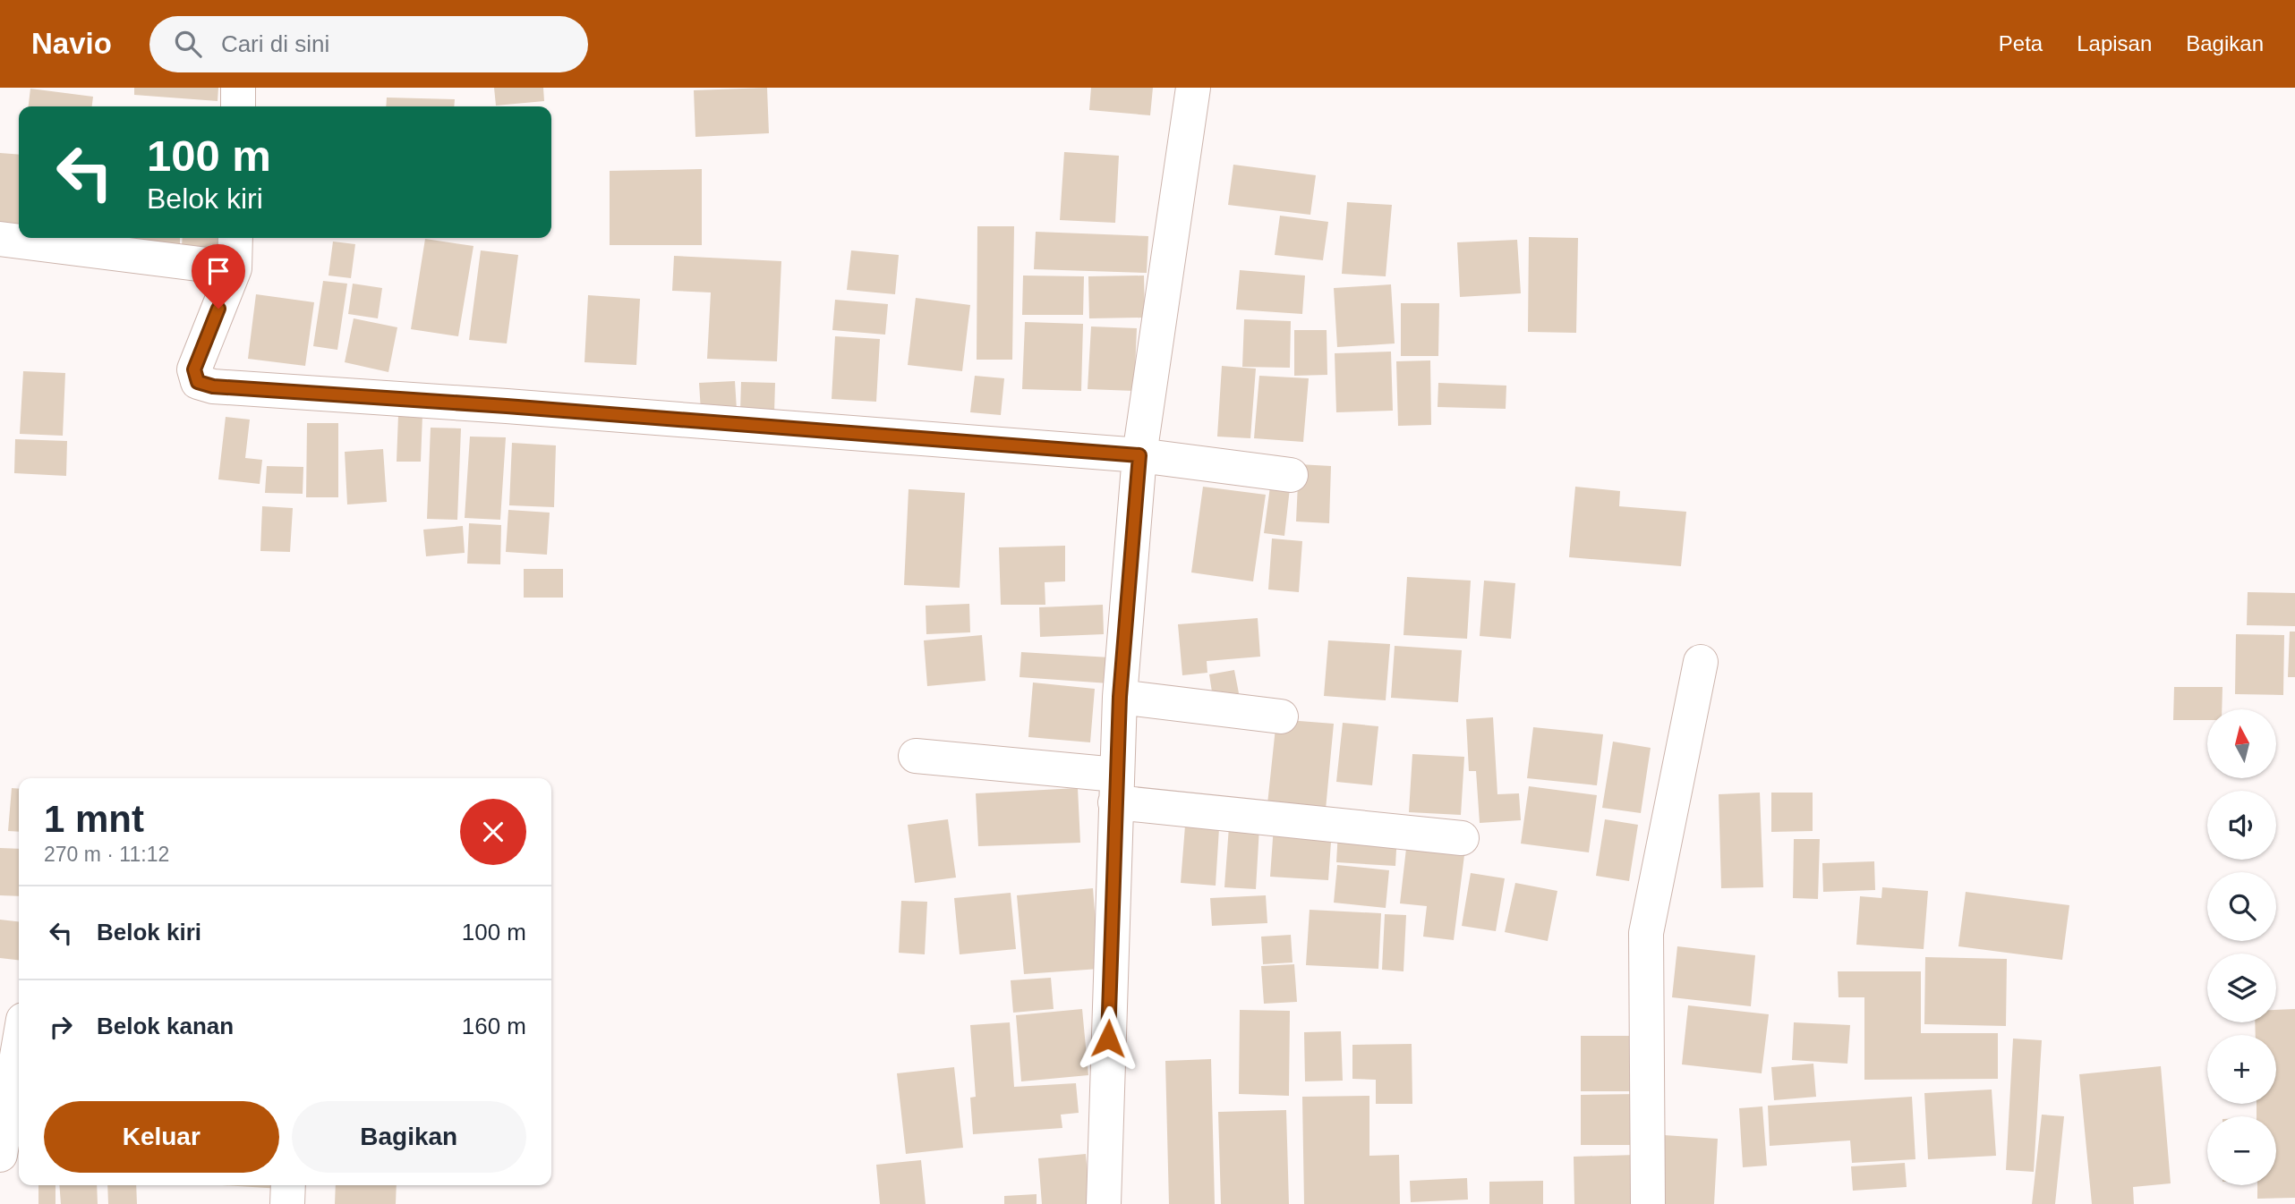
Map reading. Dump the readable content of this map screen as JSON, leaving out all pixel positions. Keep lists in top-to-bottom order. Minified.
{"north":"top","page":{"header":"Navio","search":"Cari di sini","nav":["Peta","Lapisan","Bagikan"],"turn":["100 m","Belok kiri"],"map_buttons":["+","−"],"heading":["1 mnt","270 m · 11:12"],"list":[{"name":"Belok kiri","value":"100 m"},{"name":"Belok kanan","value":"160 m"}],"buttons":["Keluar","Bagikan"]}}
